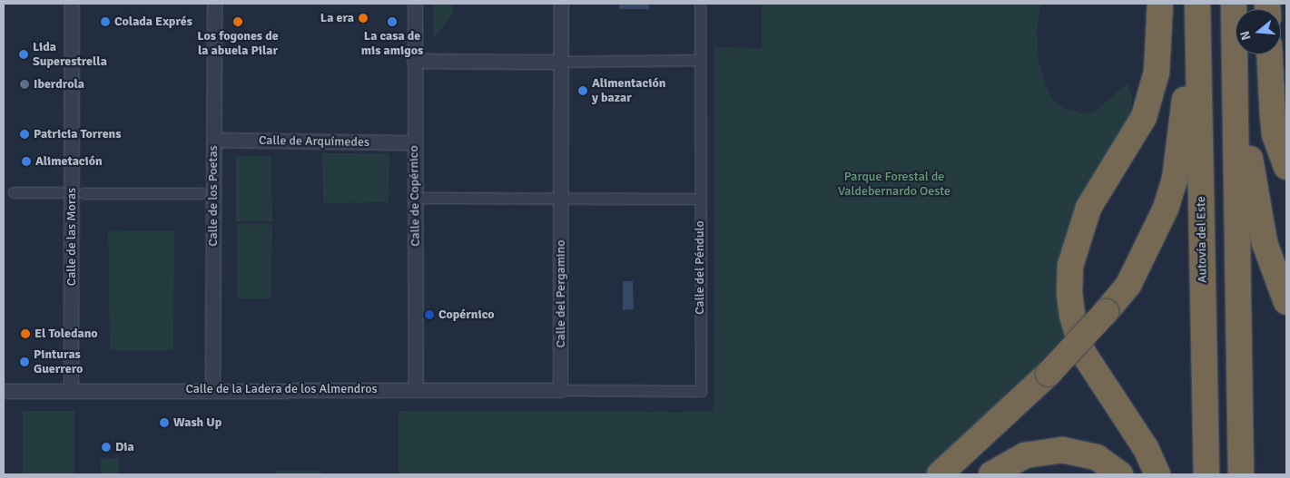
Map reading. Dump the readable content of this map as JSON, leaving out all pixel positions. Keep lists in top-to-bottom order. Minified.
{"streets":{"highway":["Autovía del Este"],"street":["Calle de Arquímedes","Calle de los Poetas","Calle de Copérnico","Calle de las Moras","Calle del Péndulo","Calle del Pergamino","Calle de la Ladera de los Almendros"]},"crossings":[["Calle de Arquímedes","Calle de los Poetas"],["Calle de Arquímedes","Calle de Copérnico"],["Calle de los Poetas","Calle de la Ladera de los Almendros"],["Calle de Copérnico","Calle de la Ladera de los Almendros"],["Calle de las Moras","Calle de la Ladera de los Almendros"],["Calle del Péndulo","Calle del Pergamino"],["Calle del Péndulo","Calle de la Ladera de los Almendros"],["Calle del Pergamino","Calle de la Ladera de los Almendros"]],"parks":["Parque Forestal de Valdebernardo Oeste"],"places":["La era","Colada Exprés","Los fogones de la abuela Pilar","La casa de mis amigos","Lida Superestrella","Iberdrola","Alimentación y bazar","Patricia Torrens","Alimetación","Copérnico","El Toledano","Pinturas Guerrero","Wash Up","Dia"],"north":"left"}
